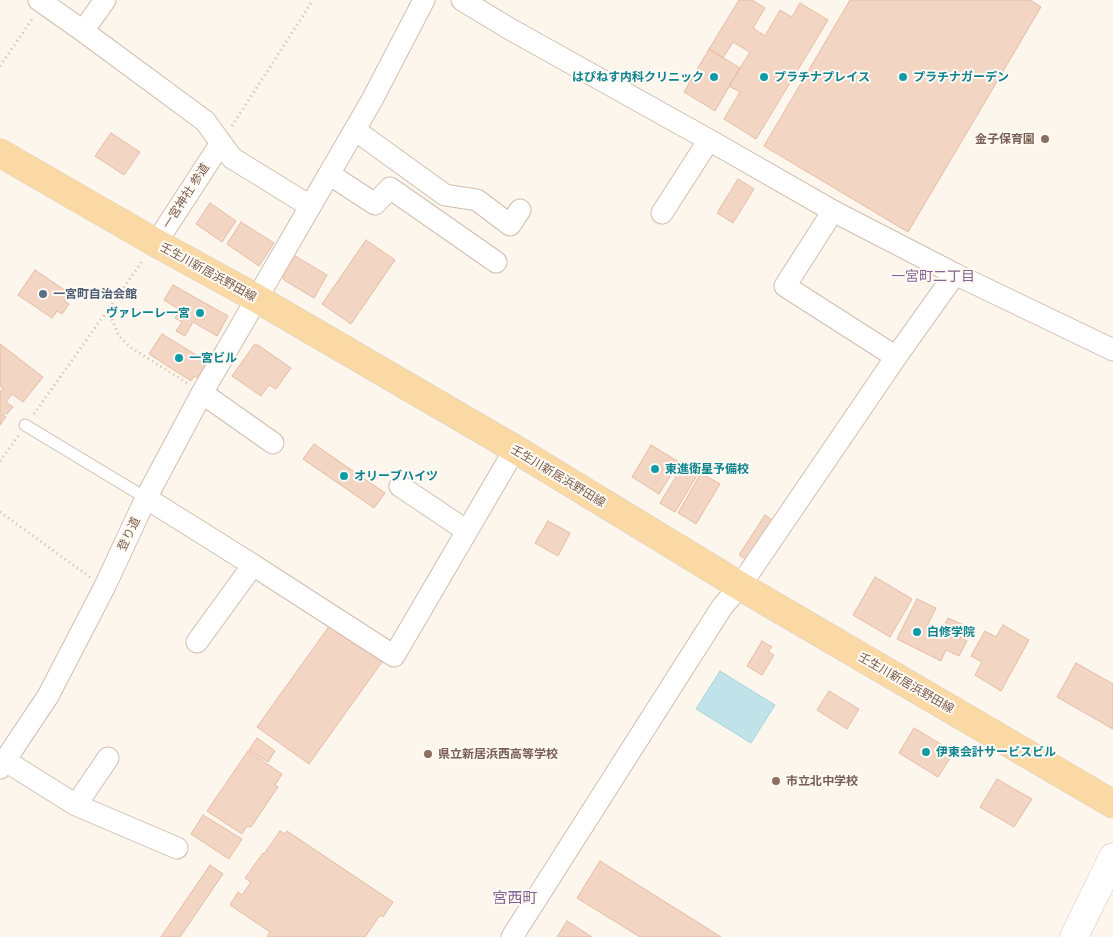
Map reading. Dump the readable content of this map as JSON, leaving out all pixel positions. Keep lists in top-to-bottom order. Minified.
{"streets":{"main road":["壬生川新居浜野田線"],"street":["一宮神社 参道","登り道"]},"crossings":[["一宮神社 参道","壬生川新居浜野田線"],["壬生川新居浜野田線","登り道"]],"districts":["一宮町二丁目","宮西町"],"places":["はぴねす内科クリニック","プラチナプレイス","プラチナガーデン","金子保育園","一宮町自治会館","ヴァレーレ一宮","一宮ビル","東進衛星予備校","オリーブハイツ","白修学院","伊東会計サービスビル","県立新居浜西高等学校","市立北中学校"]}
